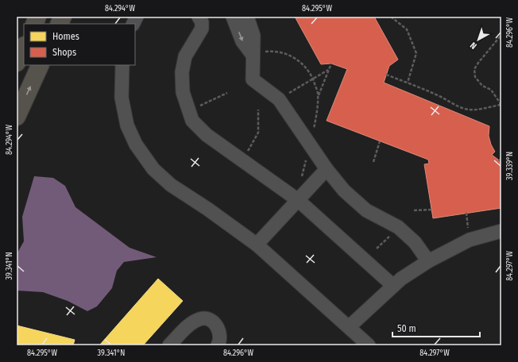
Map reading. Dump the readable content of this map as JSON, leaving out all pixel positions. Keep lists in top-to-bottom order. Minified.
{"legend":["Homes","Shops"],"scale_bar":"50 m","north":"bottom left","coordinates":["84.294°W","84.295°W","84.296°W","39.339°N","39.341°N","84.297°W"]}
